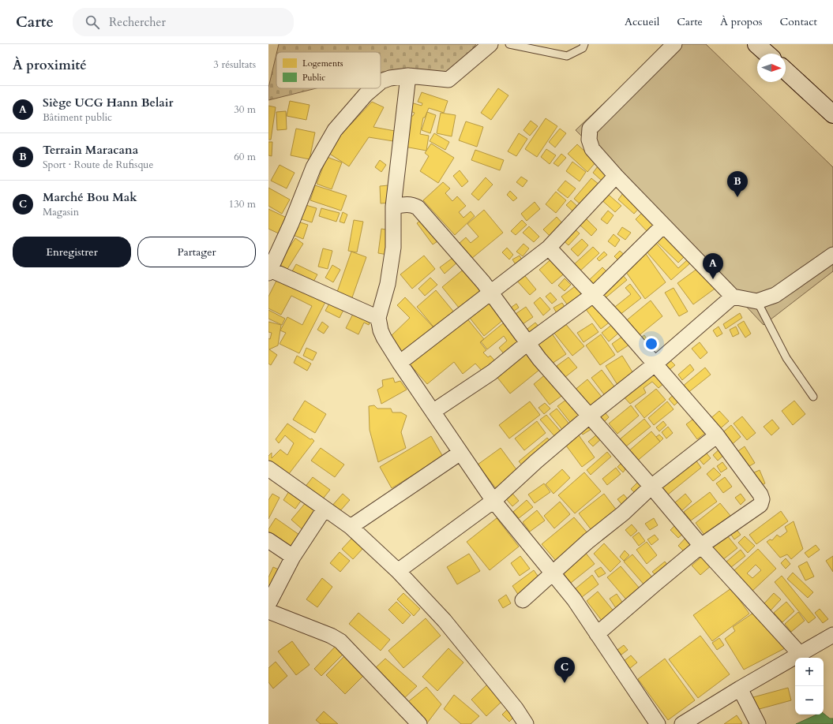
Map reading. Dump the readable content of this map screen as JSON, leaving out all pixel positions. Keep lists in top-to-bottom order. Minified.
{"legend":["Logements","Public"],"north":"right","page":{"header":"Carte","search":"Rechercher","nav":["Accueil","Carte","À propos","Contact"],"heading":["À proximité","3 résultats"],"list":[{"mark":"A","name":"Siège UCG Hann Belair","note":"Bâtiment public","value":"30 m"},{"mark":"B","name":"Terrain Maracana","note":"Sport · Route de Rufisque","value":"60 m"},{"mark":"C","name":"Marché Bou Mak","note":"Magasin","value":"130 m"}],"pins":["B","A","C"],"buttons":["Enregistrer","Partager"],"map_buttons":["+","−"]}}
